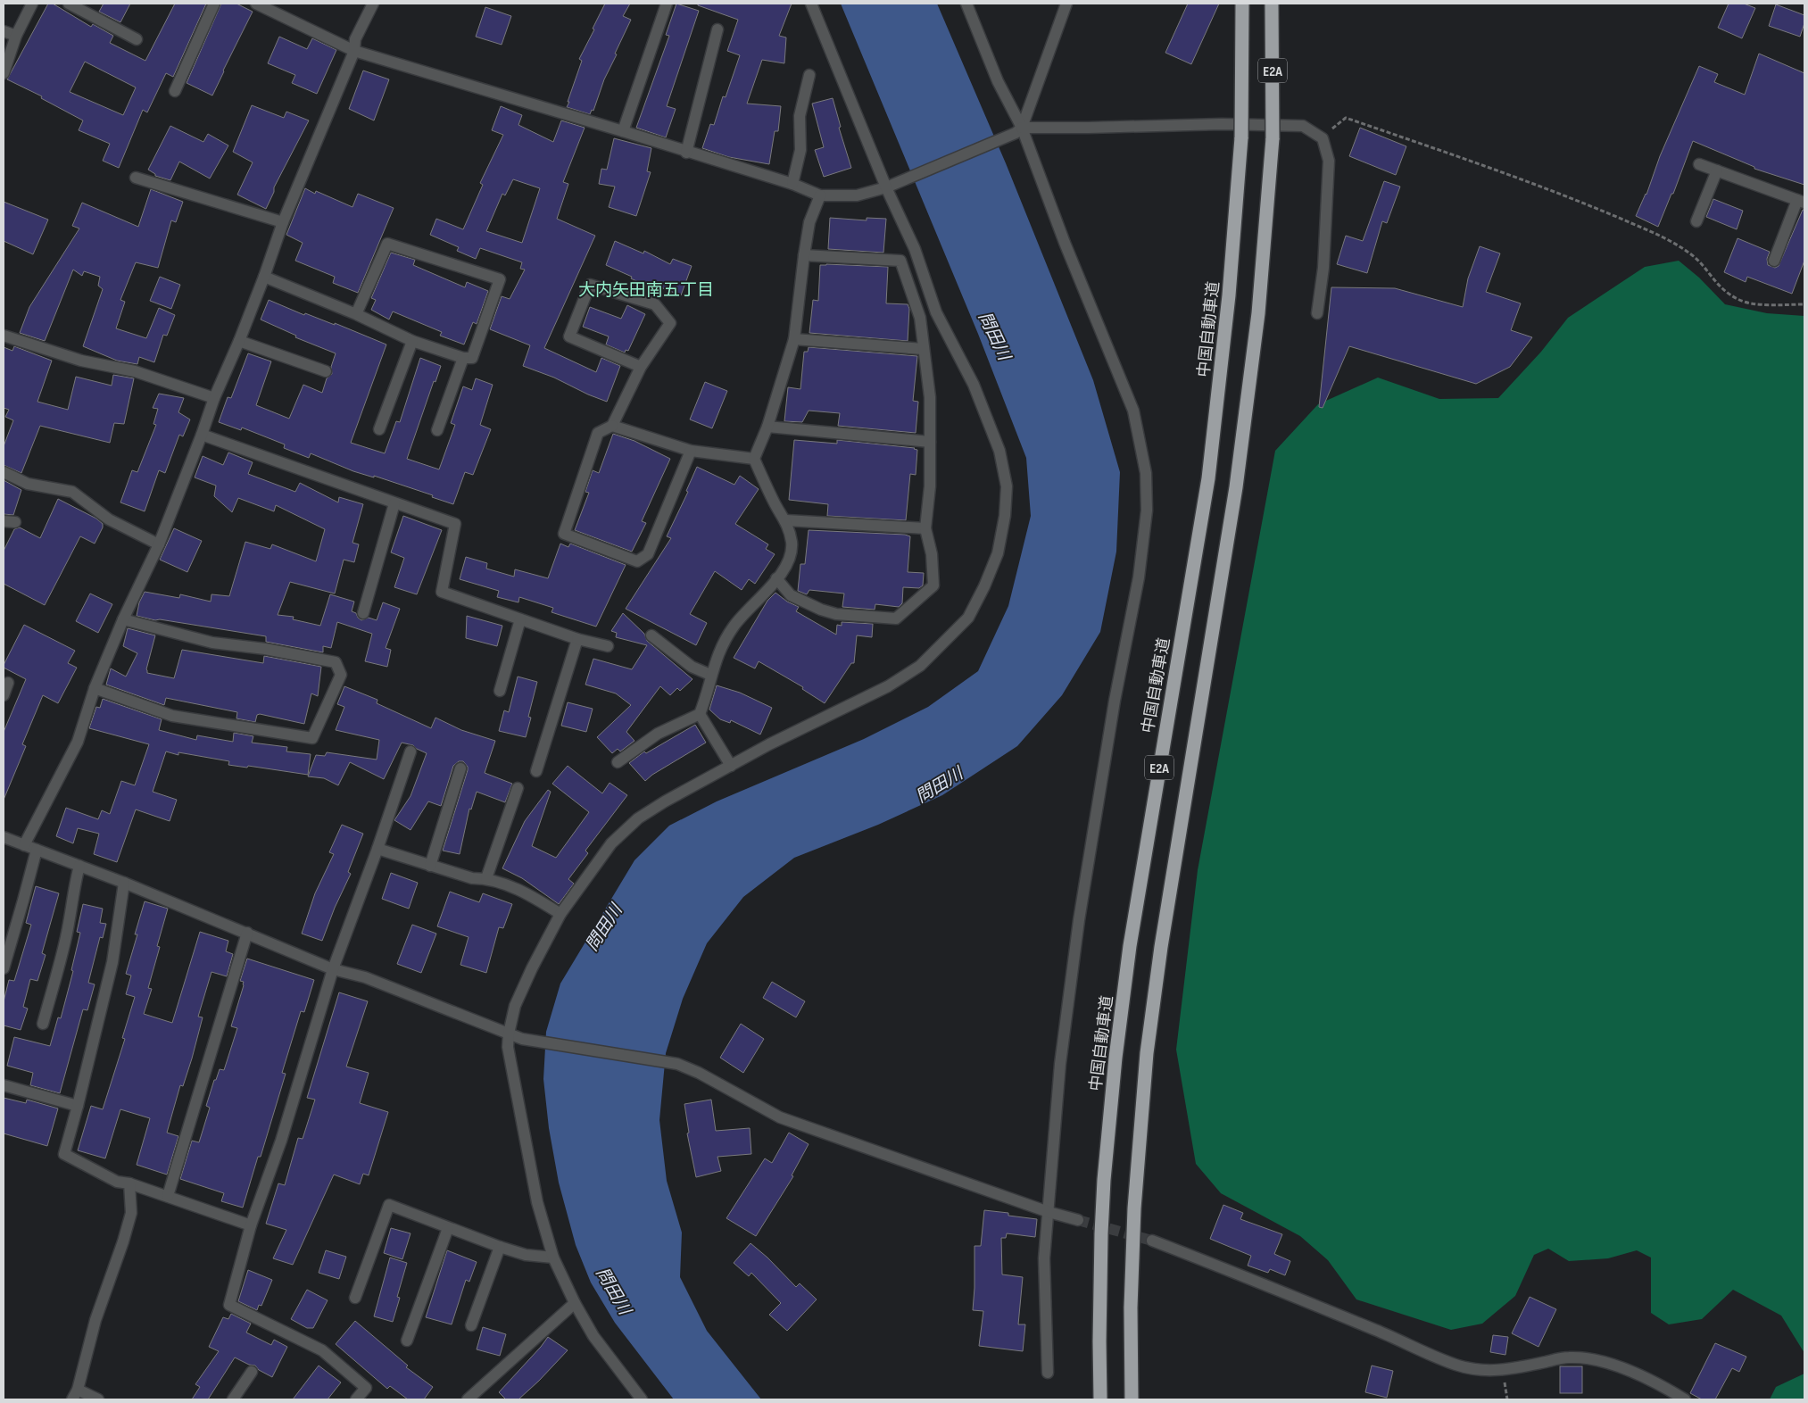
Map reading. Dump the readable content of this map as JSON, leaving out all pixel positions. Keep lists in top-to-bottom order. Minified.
{"streets":{"highway":["E2A","中国自動車道"]},"districts":["大内矢田南五丁目"],"water":["問田川"]}
